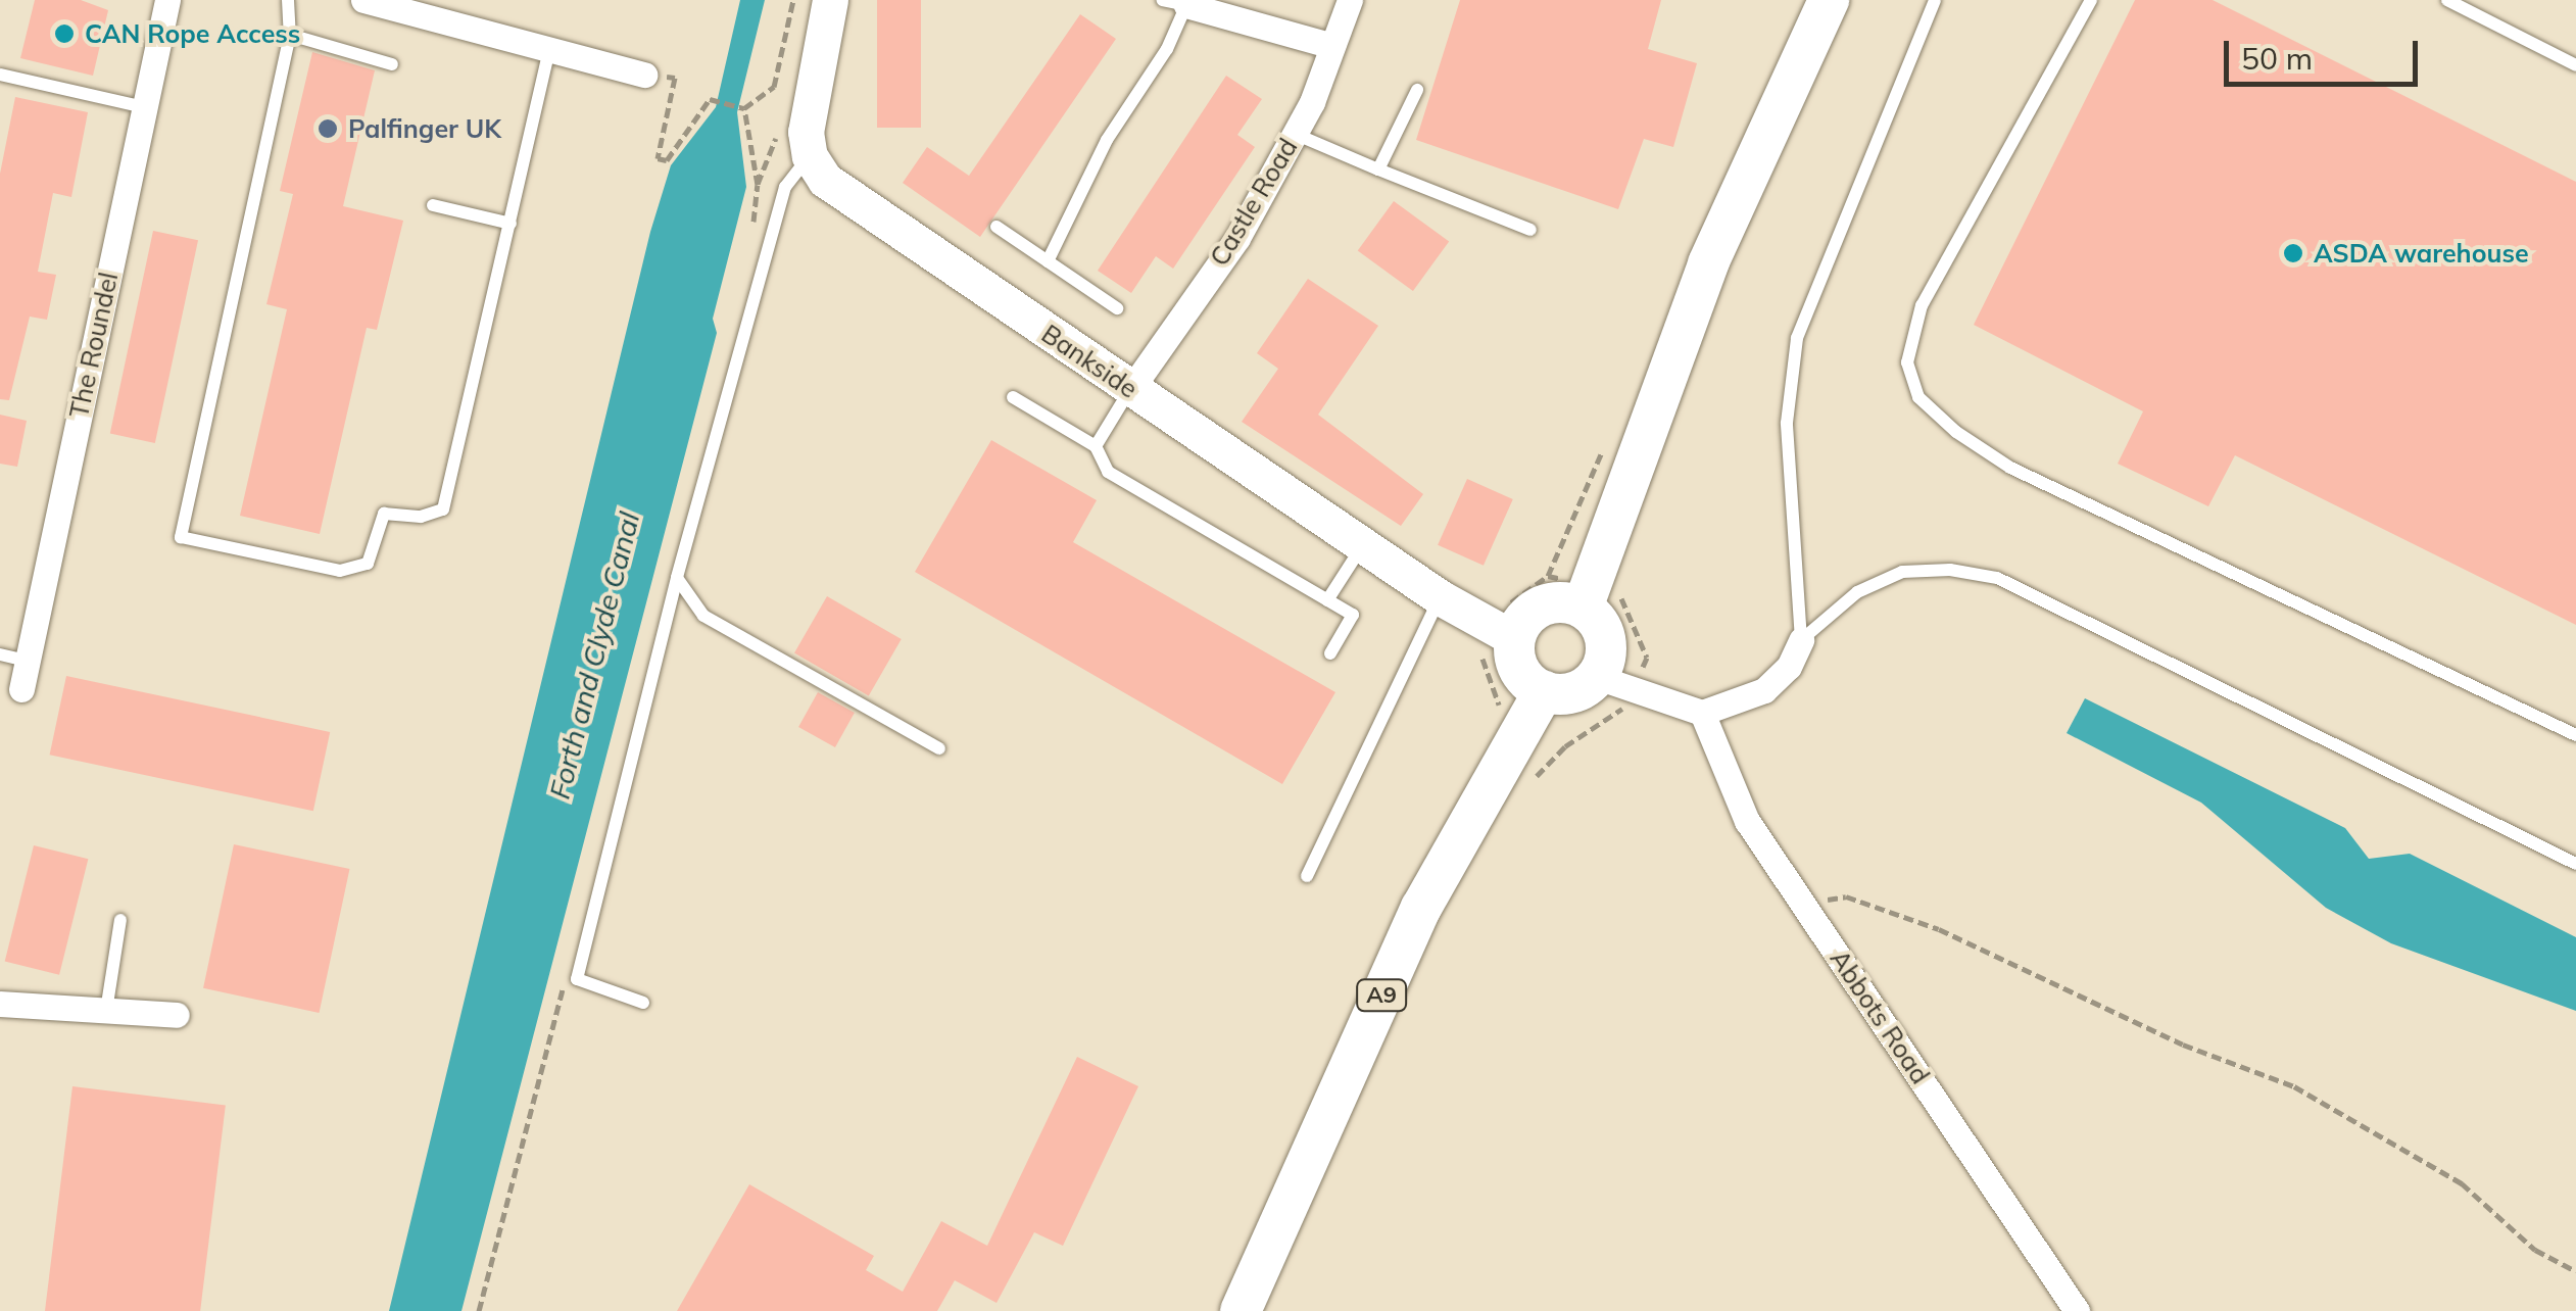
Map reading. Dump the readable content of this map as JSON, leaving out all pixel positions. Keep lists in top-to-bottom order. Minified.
{"streets":{"main road":["A9"],"street":["Castle Road","The Roundel","Bankside","Abbots Road"]},"crossings":[["Castle Road","Bankside"],["Bankside","A9"]],"water":["Forth and Clyde Canal"],"places":["CAN Rope Access","Palfinger UK","ASDA warehouse"],"scale_bar":"50 m"}
